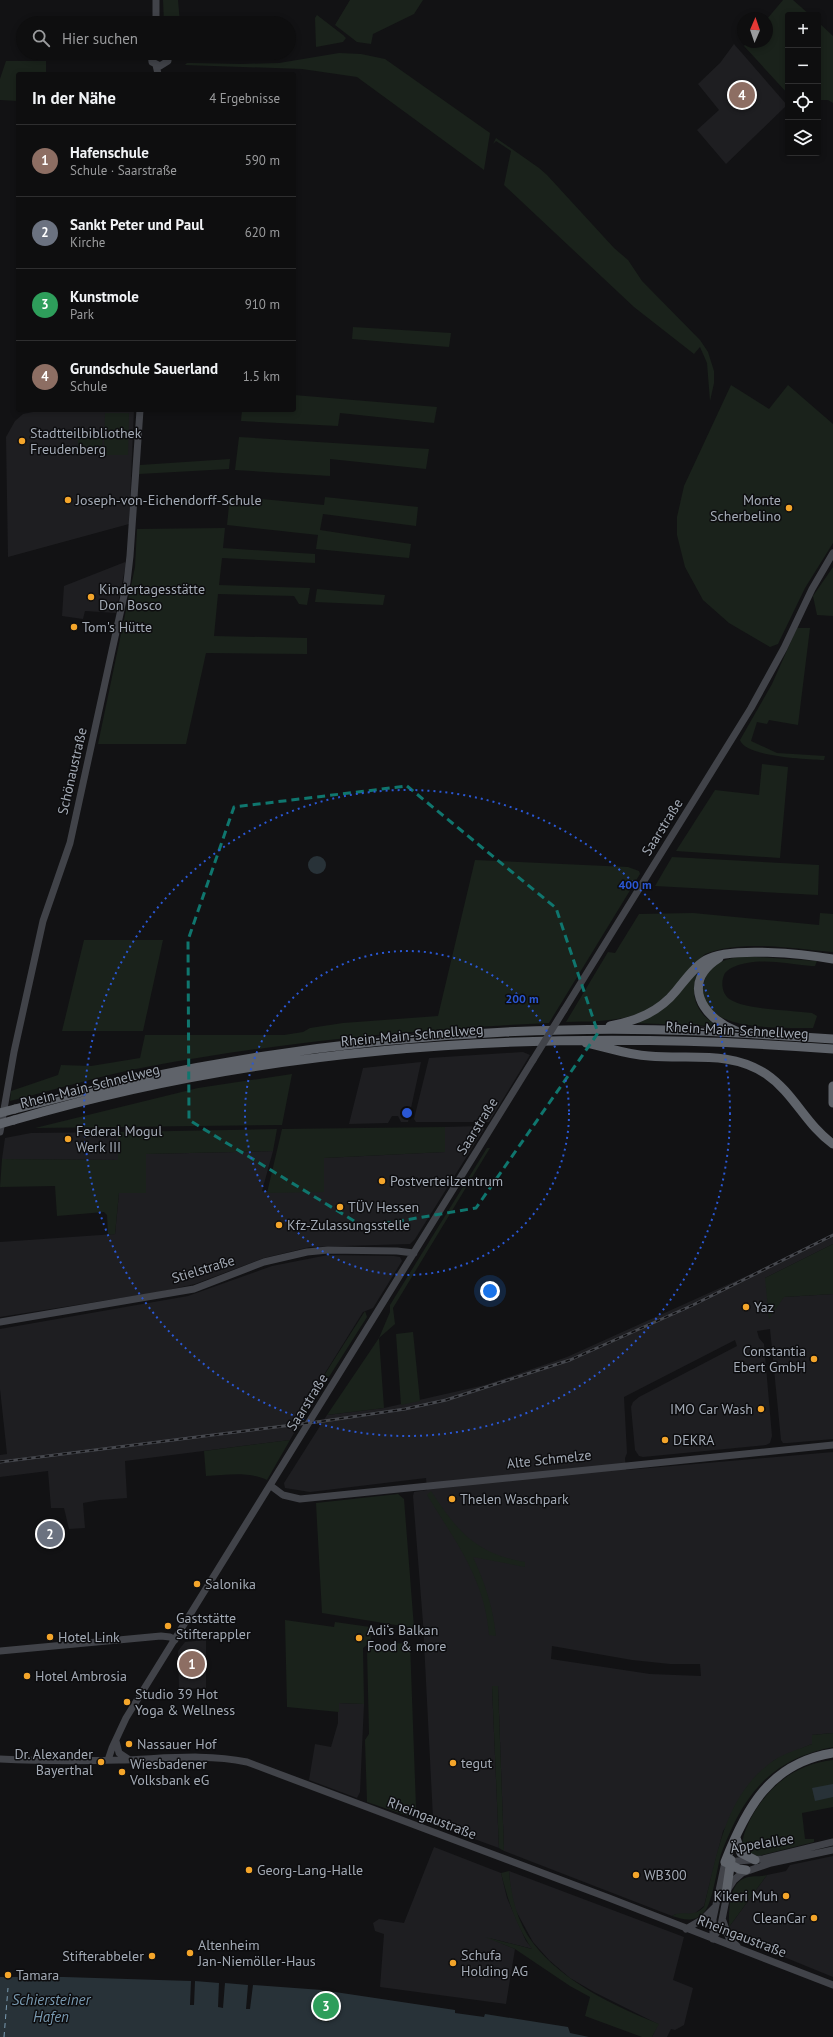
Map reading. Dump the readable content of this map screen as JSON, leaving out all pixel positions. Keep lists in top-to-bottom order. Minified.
{"streets":{"highway":["Rhein-Main-Schnellweg"],"main road":["Schönaustraße","Saarstraße","Stielstraße","Alte Schmelze","Rheingaustraße","Äppelallee"]},"crossings":[["Saarstraße","Stielstraße"],["Saarstraße","Alte Schmelze"],["Saarstraße","Rheingaustraße"],["Rheingaustraße","Äppelallee"]],"water":["Schiersteiner Hafen"],"places":["Stadtteilbibliothek Freudenberg","Joseph-von-Eichendorff-Schule","Monte Scherbelino","Kindertagesstätte Don Bosco","Tom's Hütte","Federal Mogul Werk III","Postverteilzentrum","TÜV Hessen","Kfz-Zulassungsstelle","Yaz","Constantia Ebert GmbH","IMO Car Wash","DEKRA","Thelen Waschpark","Salonika","Gaststätte Stifterappler","Hotel Link","Adi‘s Balkan Food & more","Hotel Ambrosia","Studio 39 Hot Yoga & Wellness","Nassauer Hof","Dr. Alexander Bayerthal","tegut","Wiesbadener Volksbank eG","Georg-Lang-Halle","WB300","Kikeri Muh","CleanCar","Altenheim Jan-Niemöller-Haus","Stifterabbeler","Schufa Holding AG","Tamara"],"north":"top","page":{"map_buttons":["+","−"],"search":"Hier suchen","heading":["In der Nähe","4 Ergebnisse"],"pins":["4","2","1","3"],"list":[{"mark":"1","name":"Hafenschule","note":"Schule · Saarstraße","value":"590 m"},{"mark":"2","name":"Sankt Peter und Paul","note":"Kirche","value":"620 m"},{"mark":"3","name":"Kunstmole","note":"Park","value":"910 m"},{"mark":"4","name":"Grundschule Sauerland","note":"Schule","value":"1.5 km"}]},"rings":["400 m","200 m"]}
